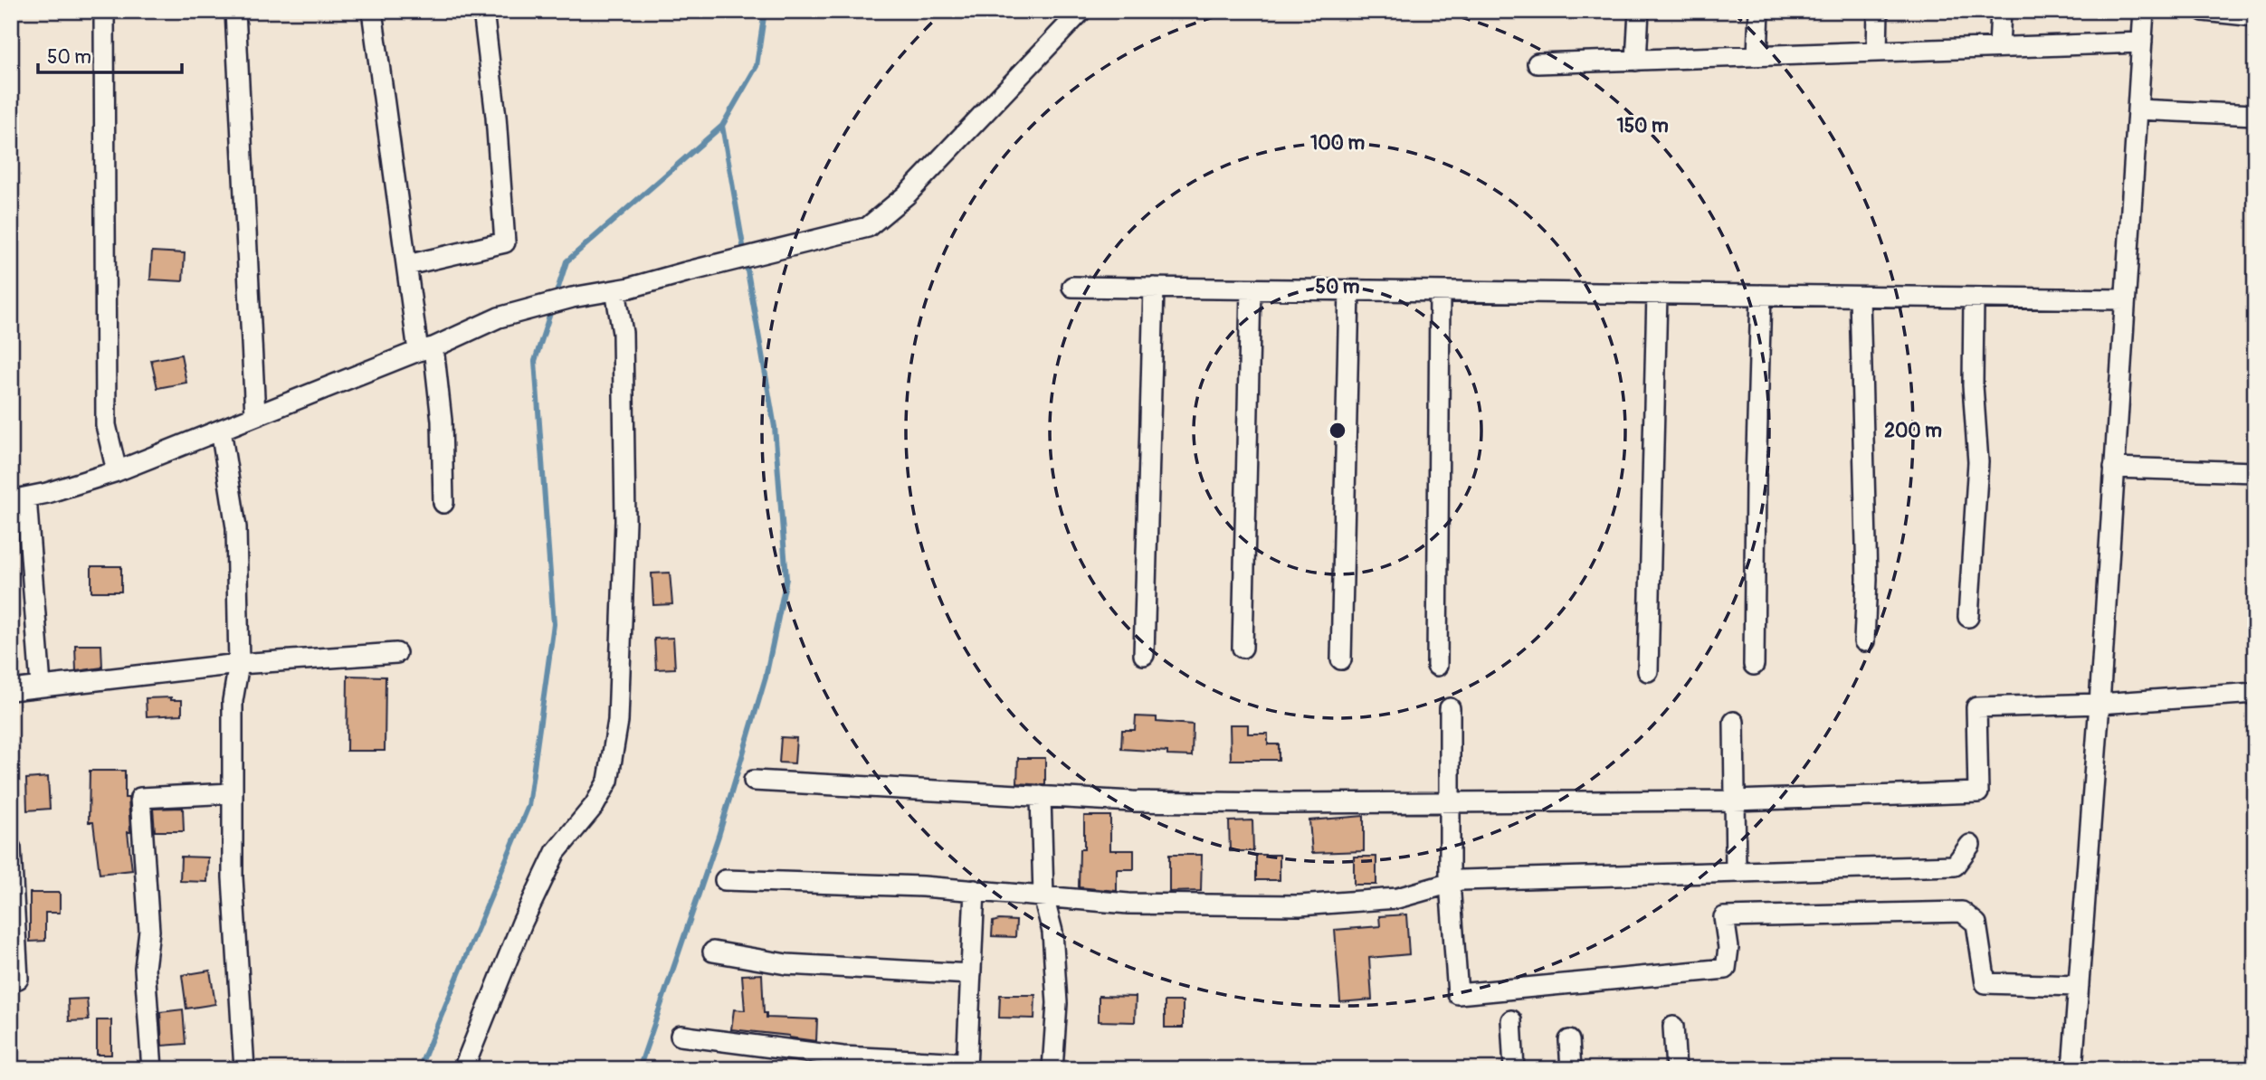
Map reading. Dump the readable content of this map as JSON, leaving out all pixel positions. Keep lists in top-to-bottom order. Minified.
{"scale_bar":"50 m","rings":["150 m","100 m","50 m","200 m"]}
